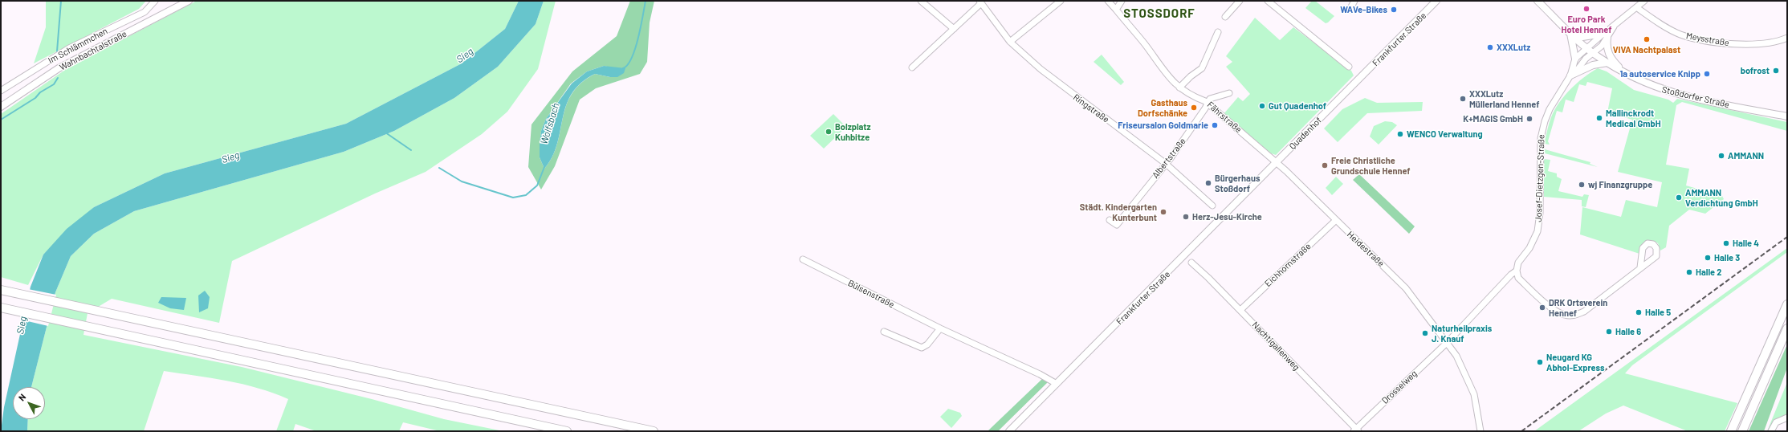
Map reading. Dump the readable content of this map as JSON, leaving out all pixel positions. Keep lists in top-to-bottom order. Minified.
{"streets":{"main road":["Frankfurter Straße","Wahnbachtalstraße","Stoßdorfer Straße","Quadenhof"],"street":["Meysstraße","Im Schlämmchen","Ringstraße","Fährstraße","Albertstraße","Josef-Dietzgen-Straße","Heidestraße","Eichhornstraße","Bülsenstraße","Nachtigallenweg","Drosselweg"]},"crossings":[["Frankfurter Straße","Fährstraße"],["Frankfurter Straße","Quadenhof"],["Frankfurter Straße","Heidestraße"],["Frankfurter Straße","Bülsenstraße"],["Stoßdorfer Straße","Josef-Dietzgen-Straße"],["Ringstraße","Albertstraße"],["Fährstraße","Quadenhof"],["Fährstraße","Albertstraße"],["Fährstraße","Heidestraße"],["Quadenhof","Heidestraße"],["Heidestraße","Eichhornstraße"],["Heidestraße","Drosselweg"],["Eichhornstraße","Nachtigallenweg"],["Nachtigallenweg","Drosselweg"]],"districts":["STOSSDORF"],"water":["Sieg","Wolfsbach"],"places":["Euro Park Hotel Hennef","WAVe-Bikes","VIVA Nachtpalast","XXXLutz","bofrost","1a autoservice Knipp","XXXLutz Müllerland Hennef","Gut Quadenhof","Gasthaus Dorfschänke","Mallinckrodt Medical GmbH","K+MAGIS GmbH","Friseursalon Goldmarie","Bolzplatz Kuhbitze","WENCO Verwaltung","AMMANN","Freie Christliche Grundschule Hennef","Bürgerhaus Stoßdorf","wj Finanzgruppe","AMMANN Verdichtung GmbH","Städt. Kindergarten Kunterbunt","Herz-Jesu-Kirche","Halle 4","Halle 3","Halle 2","DRK Ortsverein Hennef","Halle 5","Halle 6","Naturheilpraxis J. Knauf","Neugard KG Abhol-Express"],"north":"top left"}
